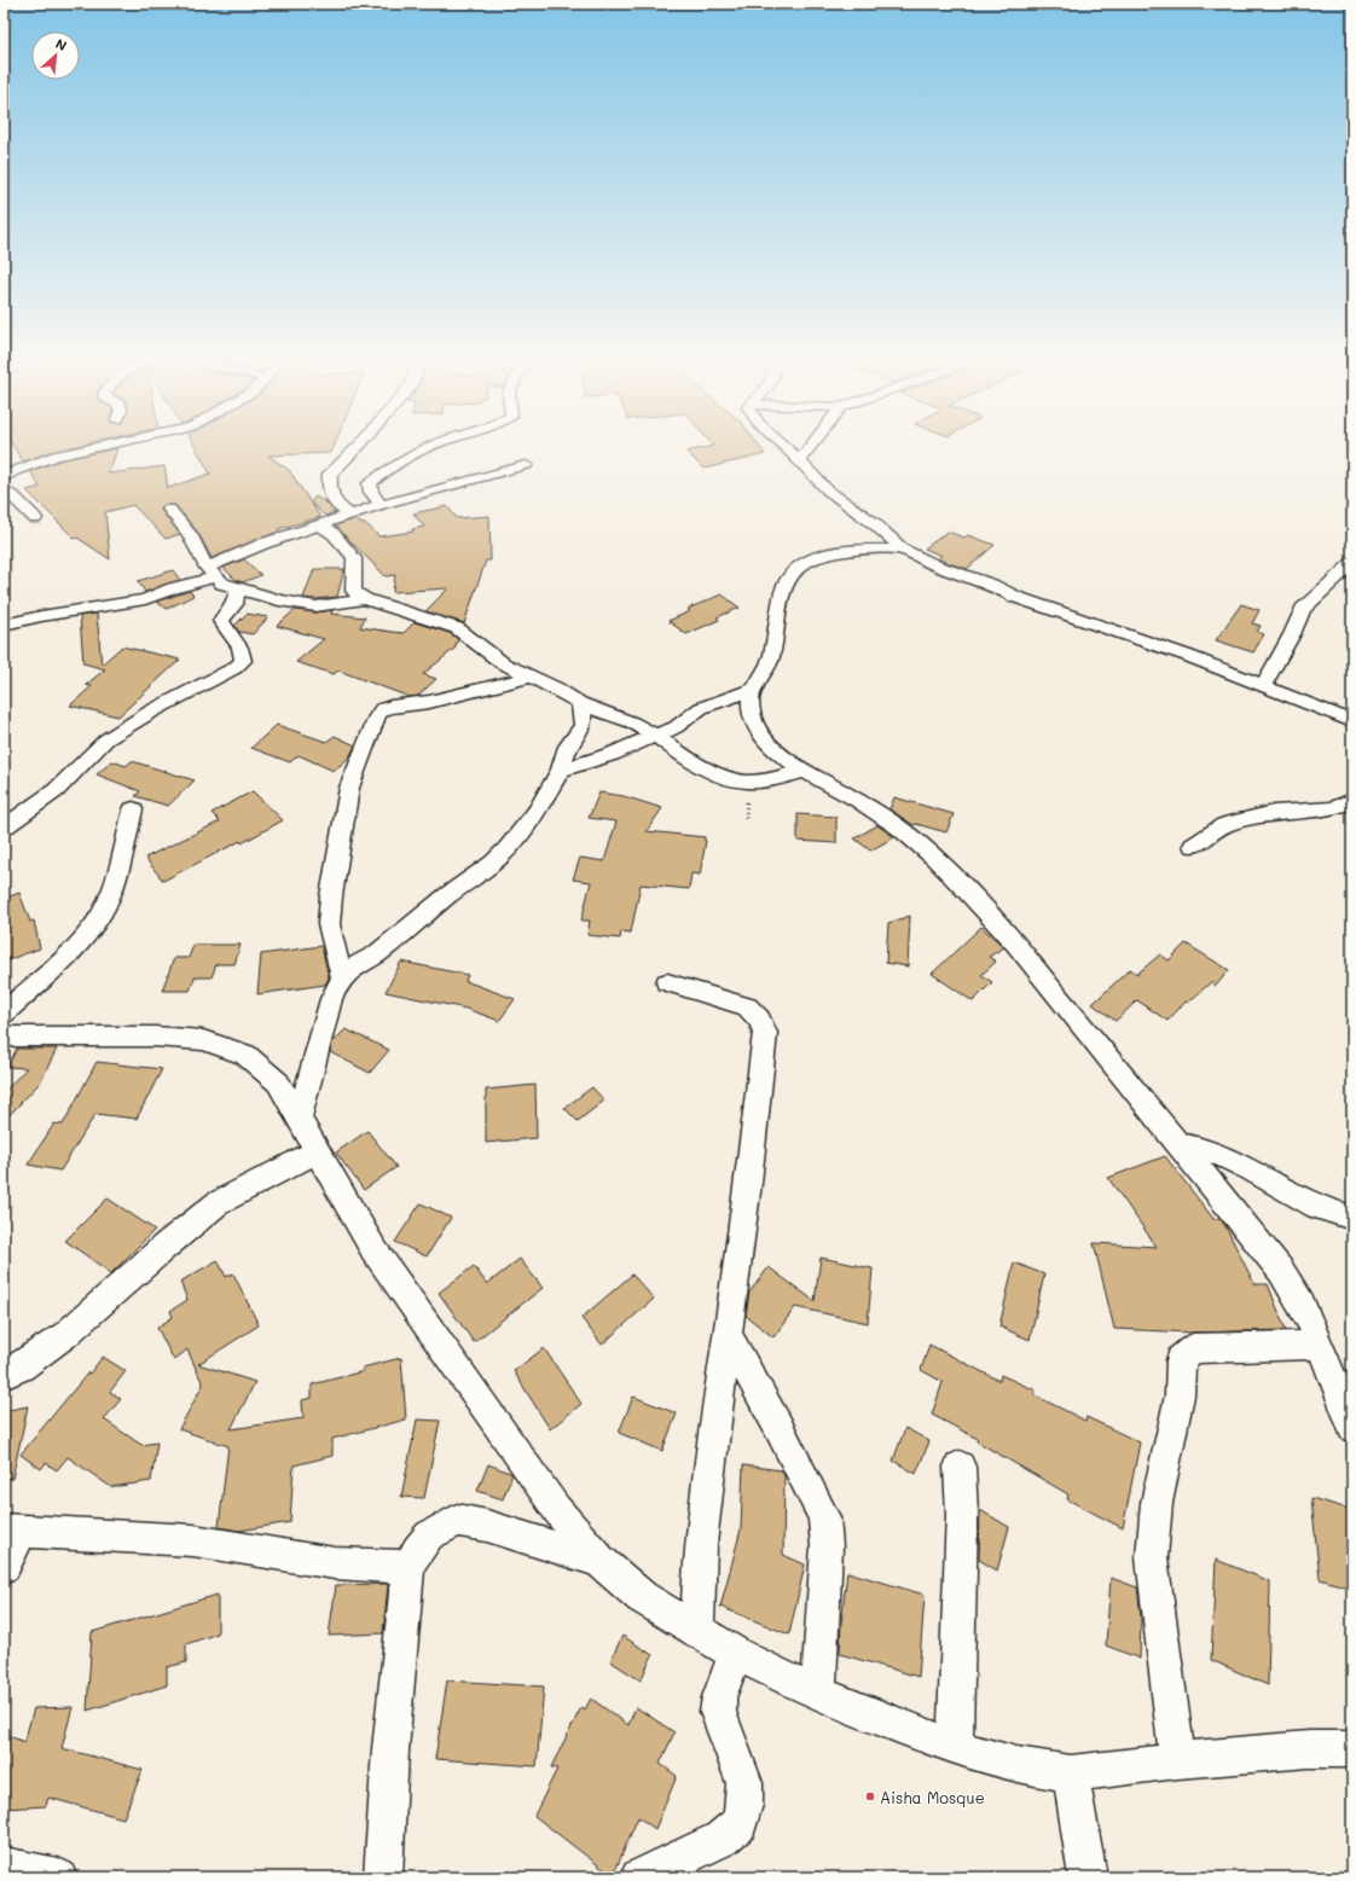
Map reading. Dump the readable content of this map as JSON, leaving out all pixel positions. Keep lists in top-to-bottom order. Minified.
{"places":["Aisha Mosque"],"north":"top right"}
